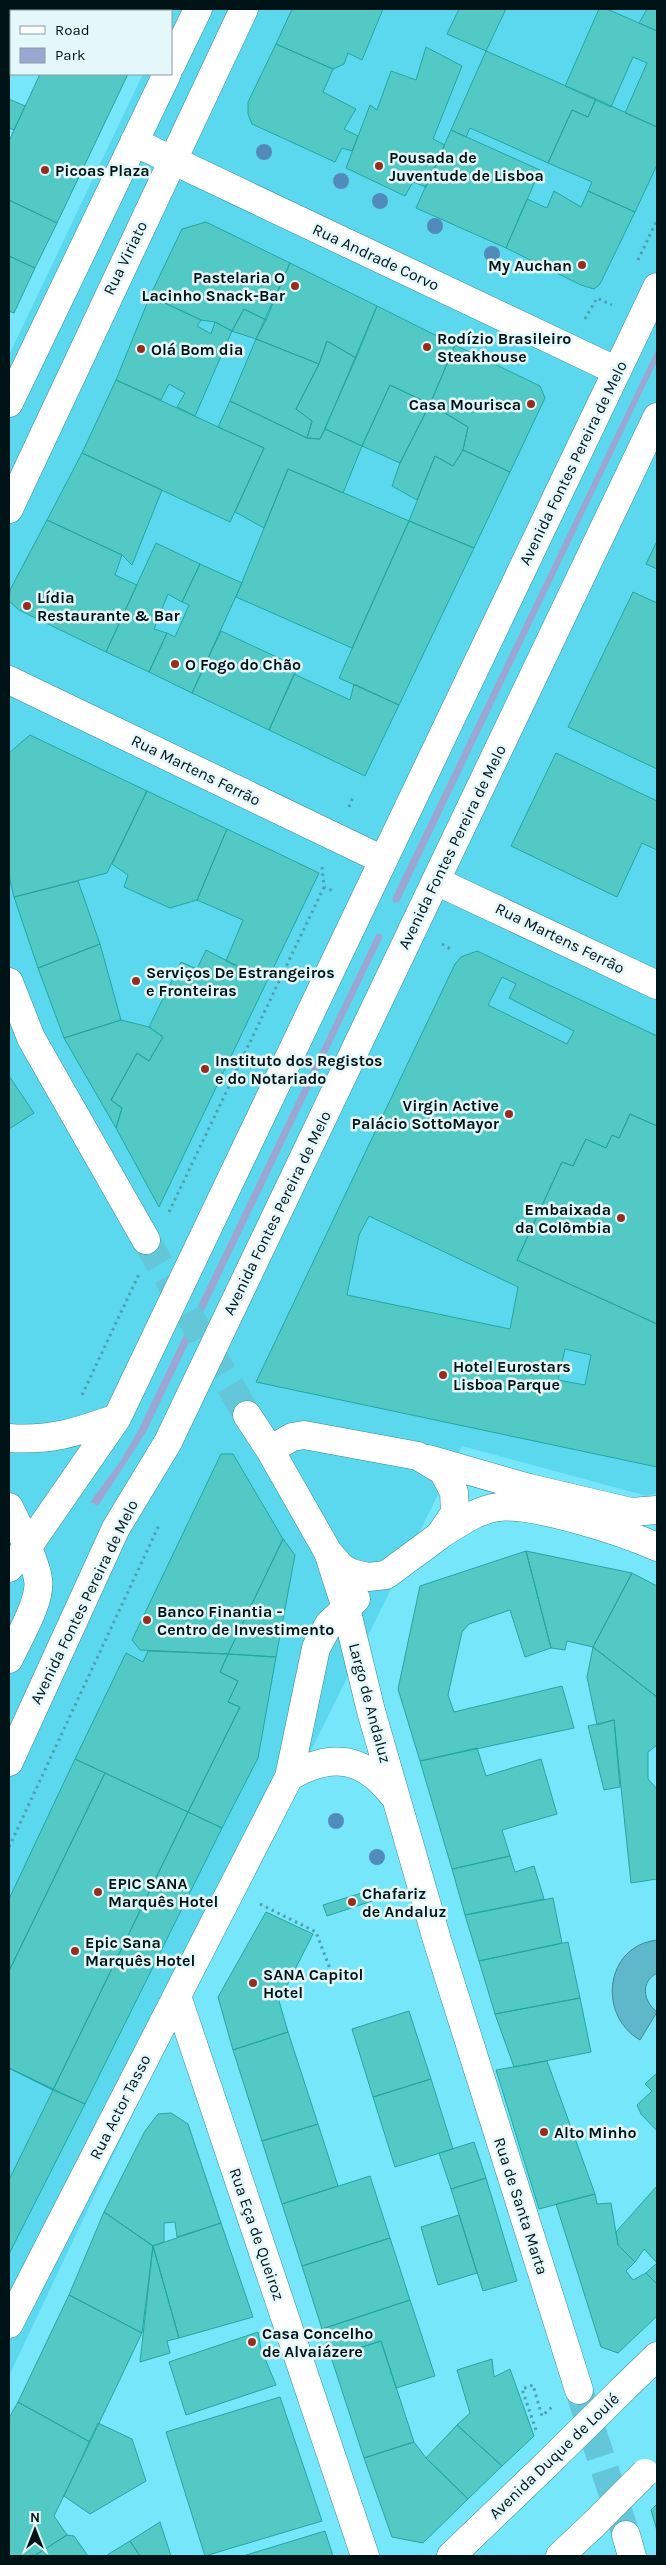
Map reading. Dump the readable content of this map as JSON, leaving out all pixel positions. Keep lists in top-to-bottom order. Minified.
{"streets":{"street":["Rua Andrade Corvo","Rua Viriato","Avenida Fontes Pereira de Melo","Rua Martens Ferrão","Largo de Andaluz","Rua Actor Tasso","Rua de Santa Marta","Rua Eça de Queiroz","Avenida Duque de Loulé"]},"crossings":[["Rua Andrade Corvo","Rua Viriato"],["Rua Andrade Corvo","Avenida Fontes Pereira de Melo"],["Avenida Fontes Pereira de Melo","Rua Martens Ferrão"],["Largo de Andaluz","Rua de Santa Marta"],["Rua Actor Tasso","Rua Eça de Queiroz"]],"places":["Pousada de Juventude de Lisboa","Picoas Plaza","My Auchan","Pastelaria O Lacinho Snack-Bar","Rodízio Brasileiro Steakhouse","Olá Bom dia","Casa Mourisca","Lídia Restaurante & Bar","O Fogo do Chão","Serviços De Estrangeiros e Fronteiras","Instituto dos Registos e do Notariado","Virgin Active Palácio SottoMayor","Embaixada da Colômbia","Hotel Eurostars Lisboa Parque","Banco Finantia - Centro de Investimento","EPIC SANA Marquês Hotel","Chafariz de Andaluz","Epic Sana Marquês Hotel","SANA Capitol Hotel","Alto Minho","Casa Concelho de Alvaiázere"],"legend":["Road","Park"],"north":"top"}
